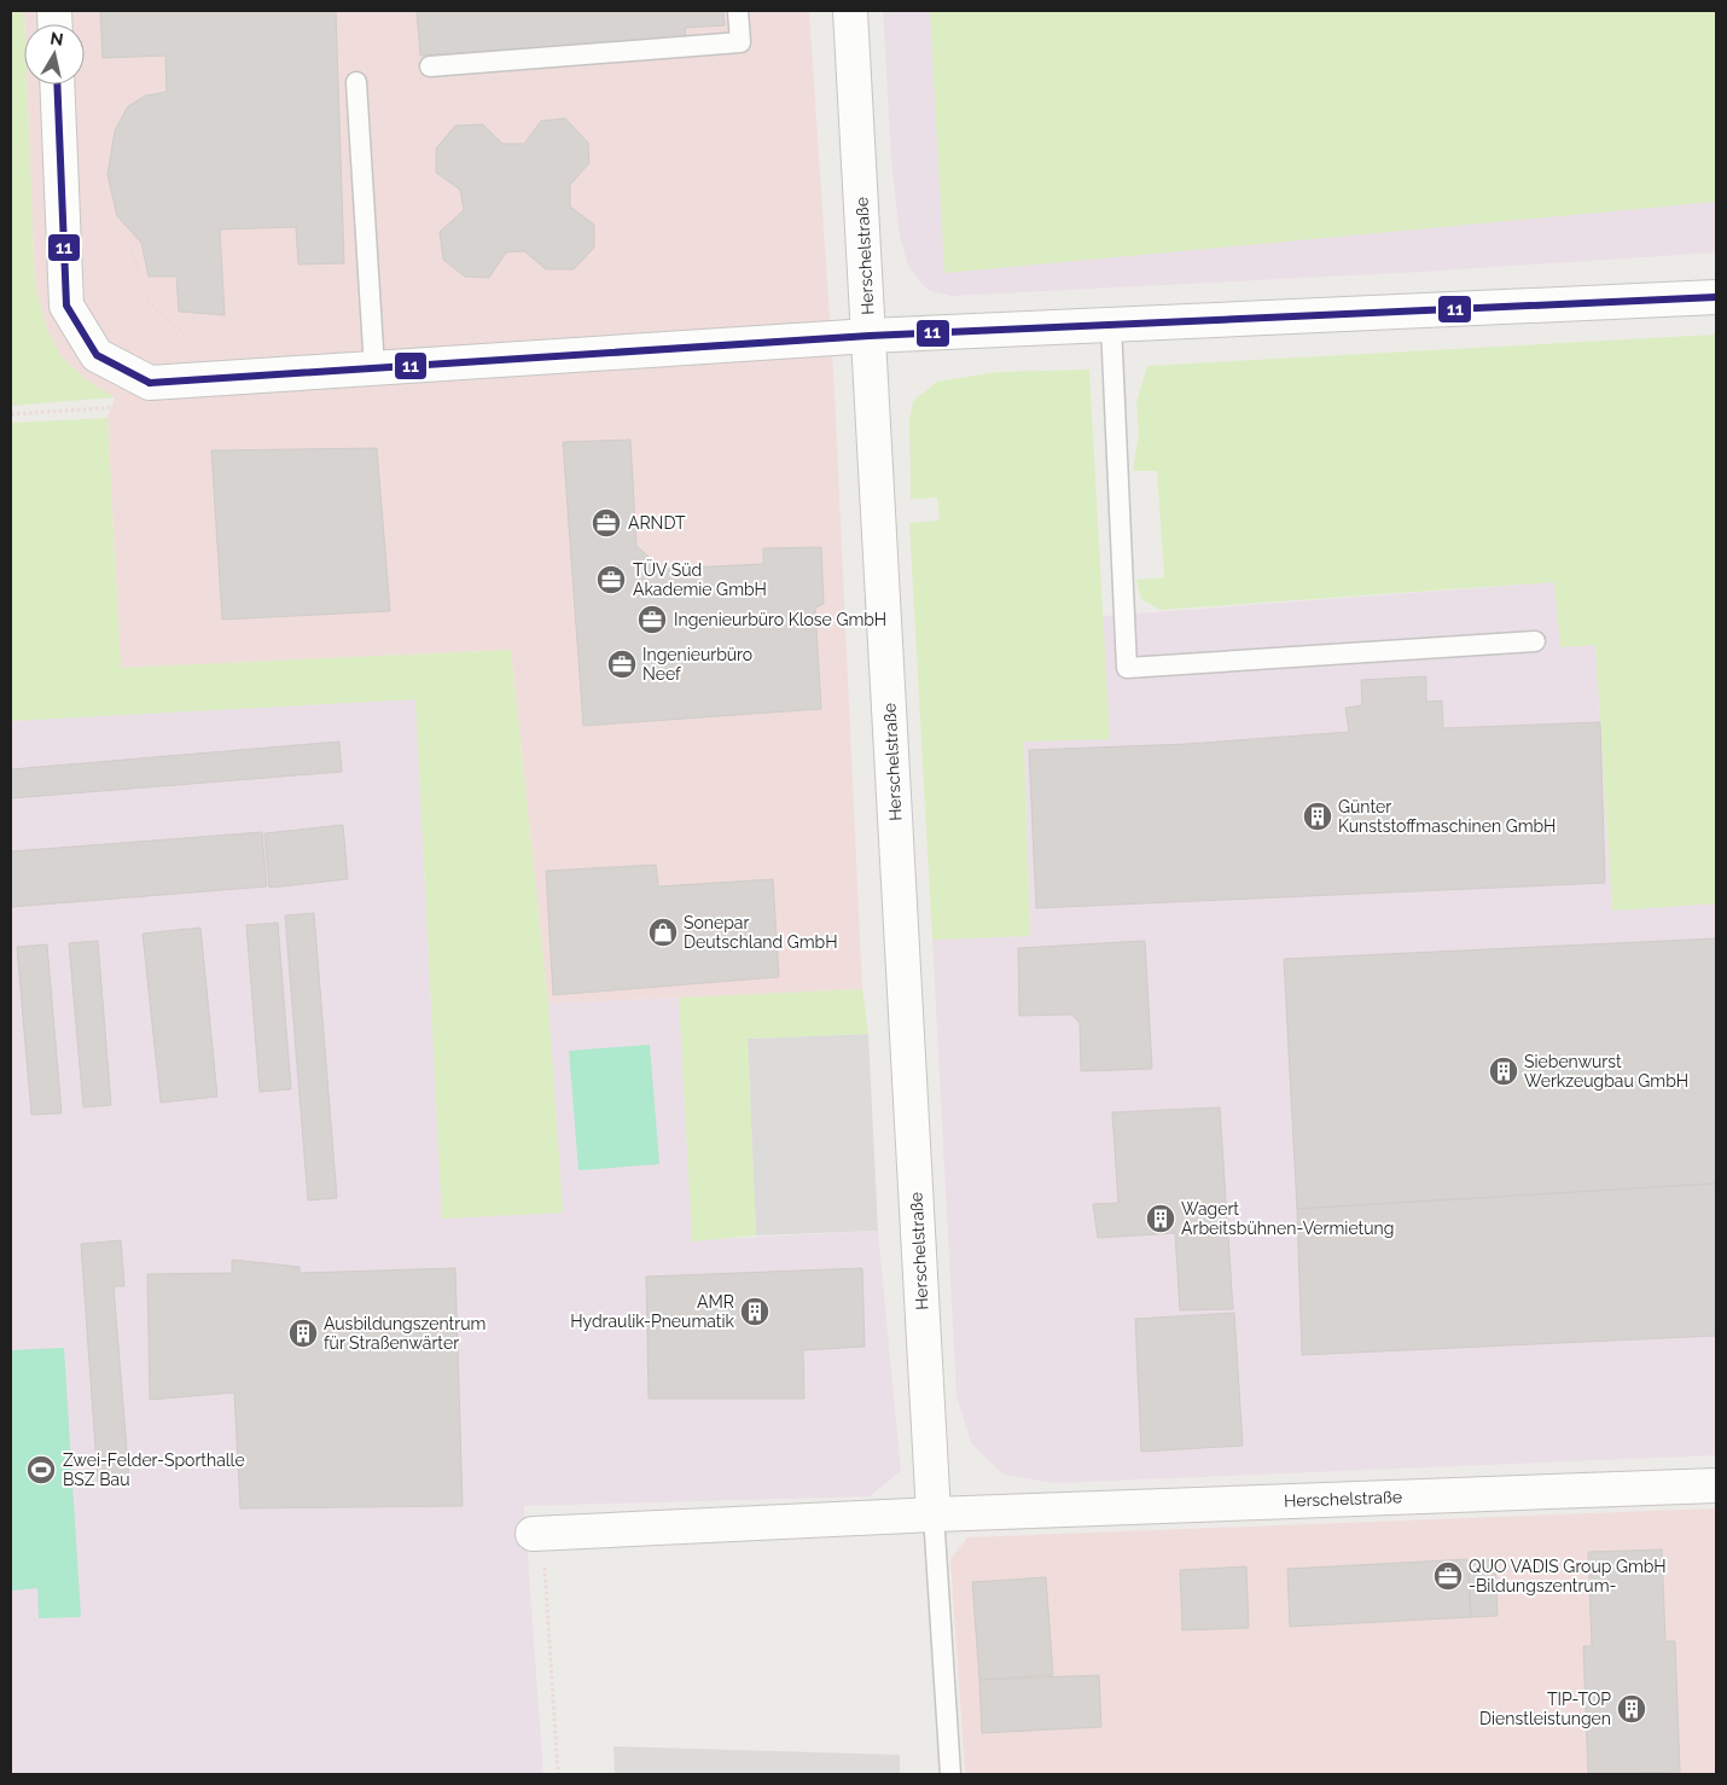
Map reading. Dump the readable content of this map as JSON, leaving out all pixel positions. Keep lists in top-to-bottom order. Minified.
{"streets":{"street":["Herschelstraße"]},"places":{"office":["ARNDT","TÜV Süd Akademie GmbH","Ingenieurbüro Klose GmbH","Ingenieurbüro Neef","QUO VADIS Group GmbH -Bildungszentrum-"],"building":["Günter Kunststoffmaschinen GmbH","Siebenwurst Werkzeugbau GmbH","Wagert Arbeitsbühnen-Vermietung","AMR Hydraulik-Pneumatik","Ausbildungszentrum für Straßenwärter","TIP-TOP Dienstleistungen"],"shop":["Sonepar Deutschland GmbH"],"sports":["Zwei-Felder-Sporthalle BSZ Bau"]},"lines":["transit line 11"],"north":"top"}
